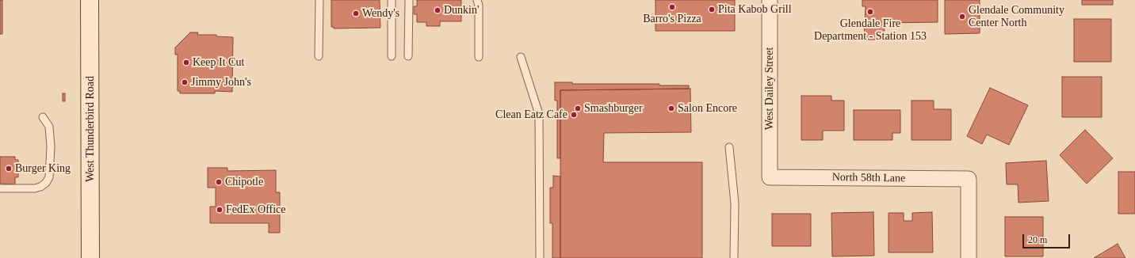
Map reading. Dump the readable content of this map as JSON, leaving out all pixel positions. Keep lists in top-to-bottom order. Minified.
{"streets":{"main road":["West Thunderbird Road"],"street":["West Dailey Street","North 58th Lane"]},"crossings":[["West Dailey Street","North 58th Lane"]],"places":["Barro's Pizza","Pita Kabob Grill","Dunkin'","Glendale Fire Department - Station 153","Wendy's","Glendale Community Center North","Keep It Cut","Jimmy John's","Smashburger","Salon Encore","Clean Eatz Cafe","Burger King","Chipotle","FedEx Office"],"scale_bar":"20 m"}
